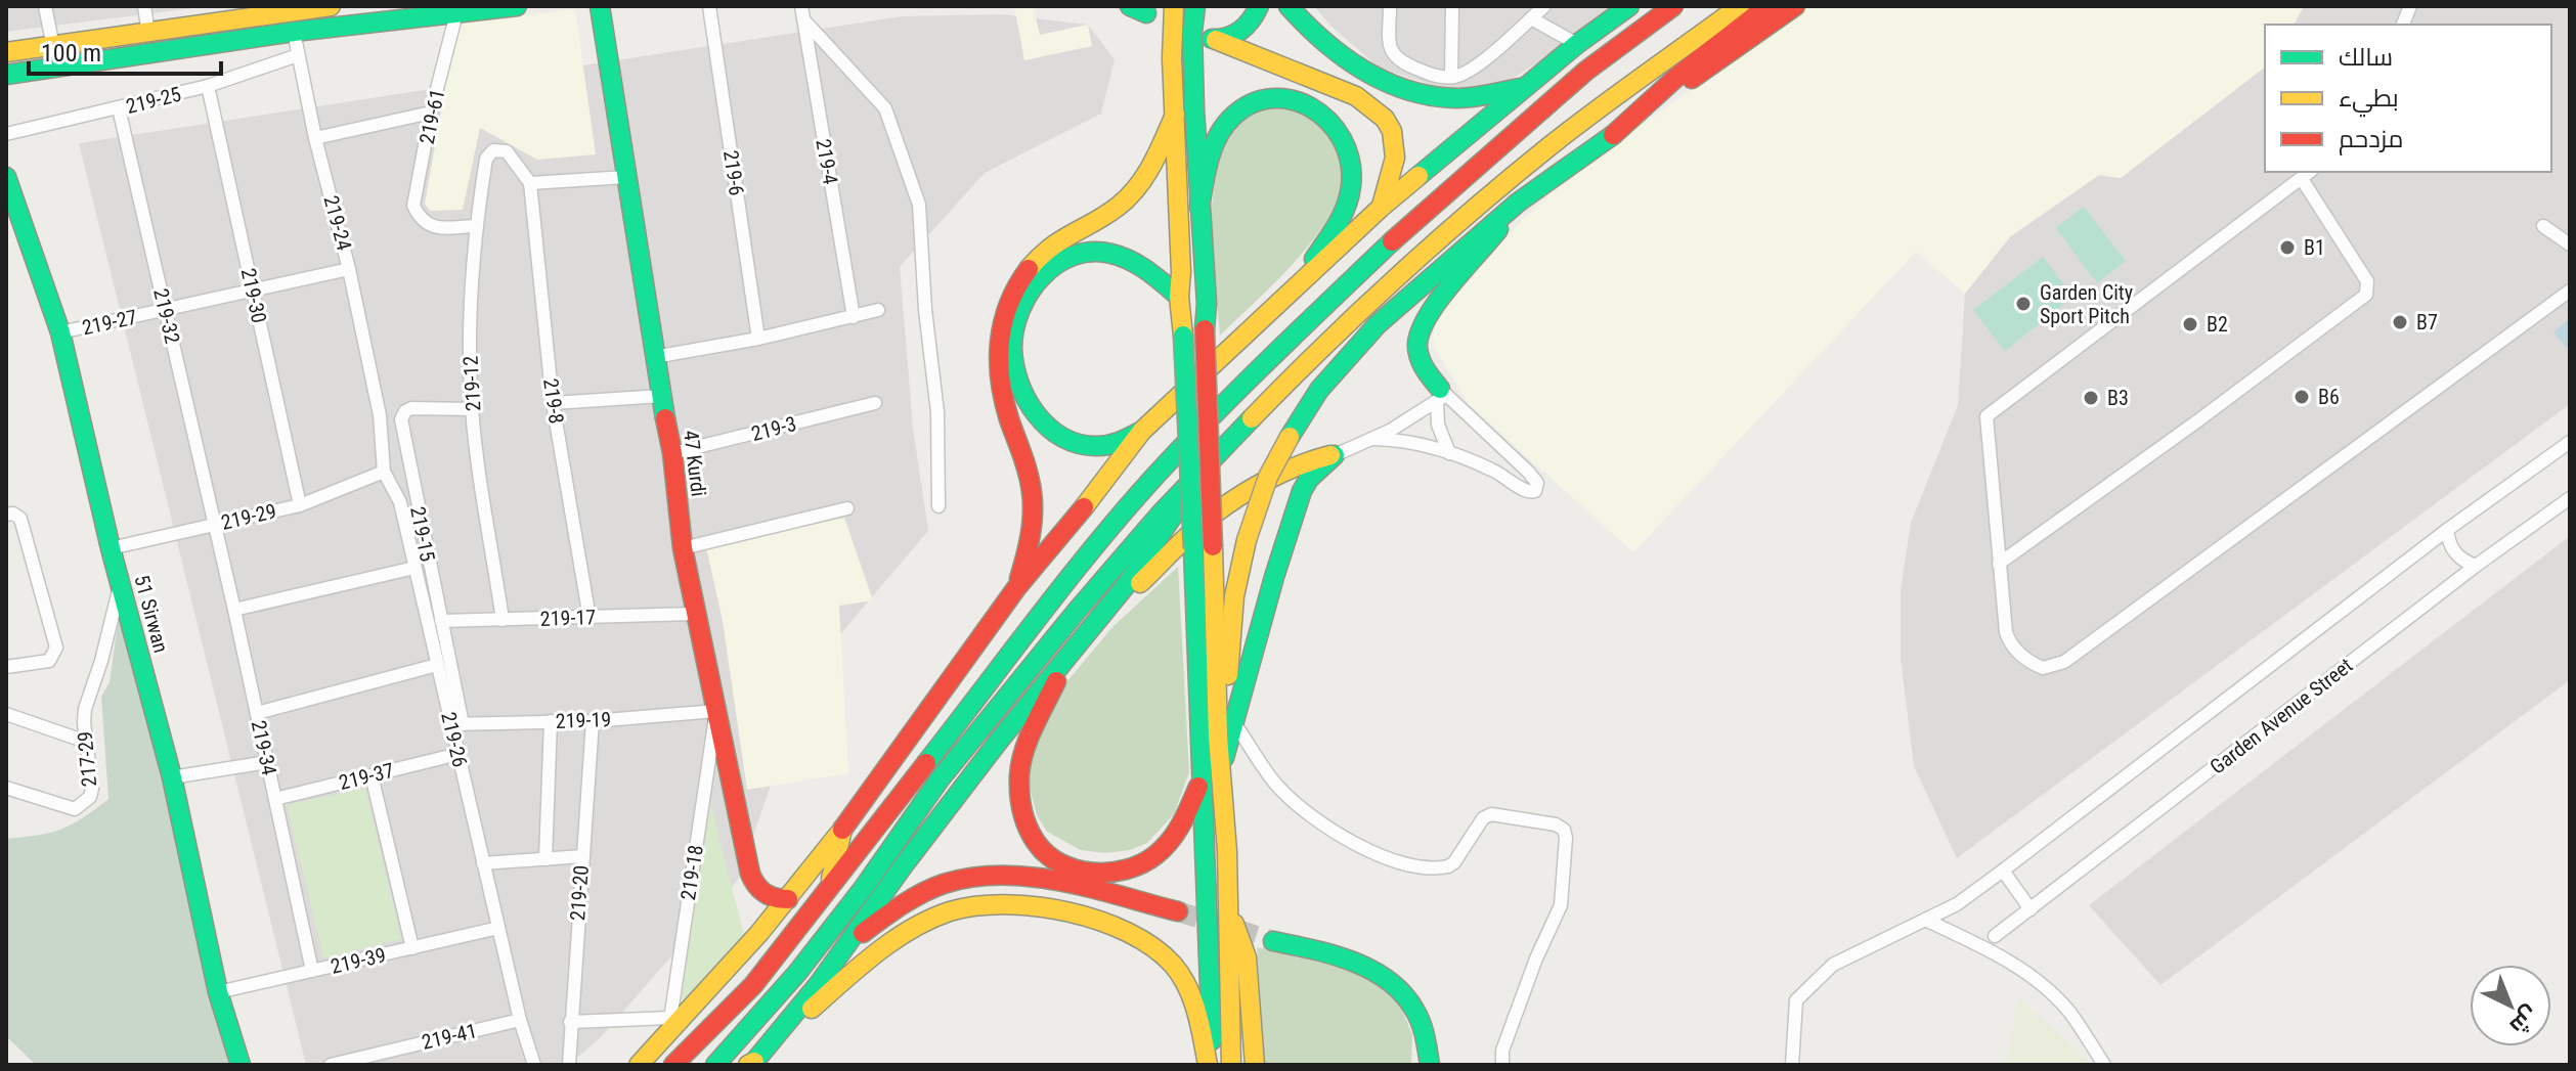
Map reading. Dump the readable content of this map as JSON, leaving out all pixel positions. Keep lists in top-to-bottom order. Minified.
{"streets":{"main road":["47 Kurdi","51 Sirwan"],"street":["219-25","219-61","219-4","219-6","219-24","219-30","219-32","219-27","219-12","219-8","219-3","219-29","219-15","219-17","Garden Avenue Street","219-19","219-26","219-34","217-29","219-37","219-18","219-20","219-39","219-41"]},"crossings":[["219-25","219-24"],["219-25","219-30"],["219-25","219-32"],["219-61","219-12"],["219-24","219-27"],["219-24","219-26"],["219-30","219-27"],["219-30","219-29"],["219-32","219-27"],["219-32","219-29"],["219-32","219-34"],["219-27","51 Sirwan"],["219-12","219-8"],["219-12","219-15"],["219-12","219-17"],["219-8","219-17"],["219-3","47 Kurdi"],["47 Kurdi","219-17"],["47 Kurdi","219-19"],["47 Kurdi","219-18"],["219-29","51 Sirwan"],["219-29","219-26"],["219-29","219-34"],["219-15","219-17"],["219-15","219-19"],["219-15","219-26"],["51 Sirwan","217-29"],["51 Sirwan","219-39"],["219-19","219-26"],["219-19","219-18"],["219-19","219-20"],["219-26","219-37"],["219-26","219-39"],["219-26","219-41"],["219-34","219-37"],["219-34","219-39"]],"places":["B1","Garden City Sport Pitch","B7","B2","B6","B3"],"legend":["سالك","بطيء","مزدحم"],"scale_bar":"100 m","north":"bottom right"}
